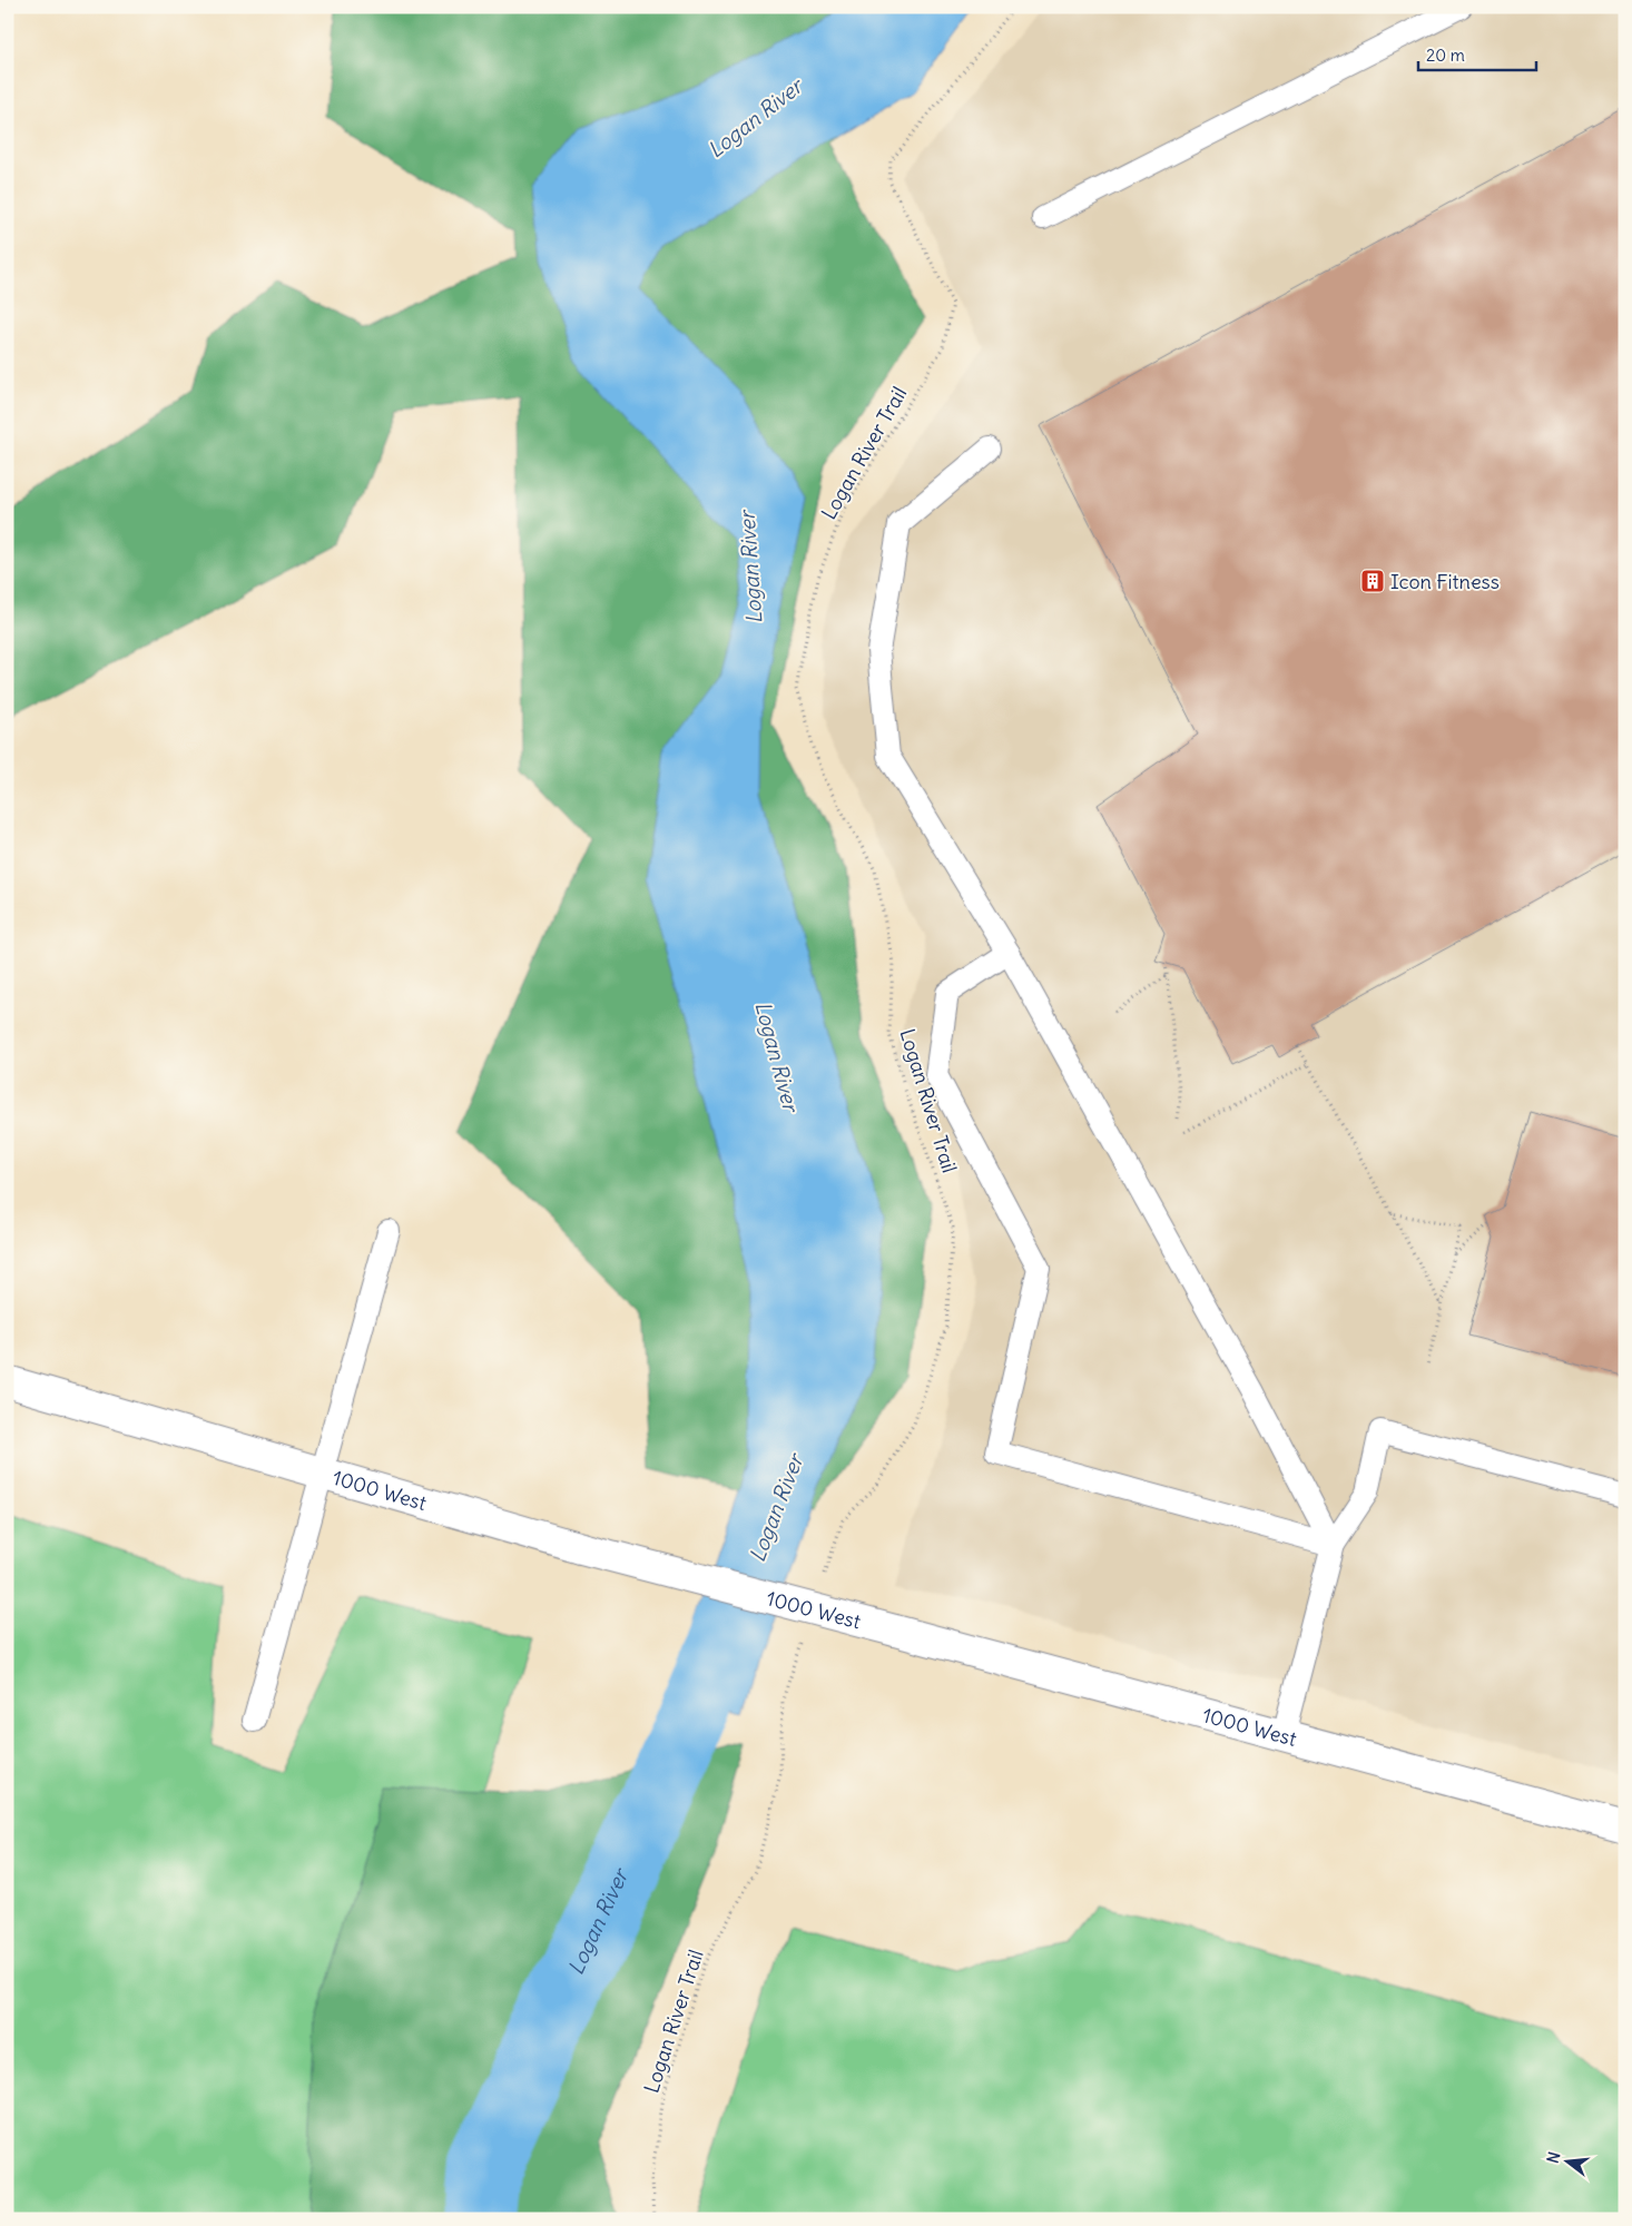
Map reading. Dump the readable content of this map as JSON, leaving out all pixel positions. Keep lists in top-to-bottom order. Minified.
{"streets":{"main road":["1000 West"],"path":["Logan River Trail"]},"water":["Logan River"],"places":{"building":["Icon Fitness"]},"scale_bar":"20 m","north":"left"}
